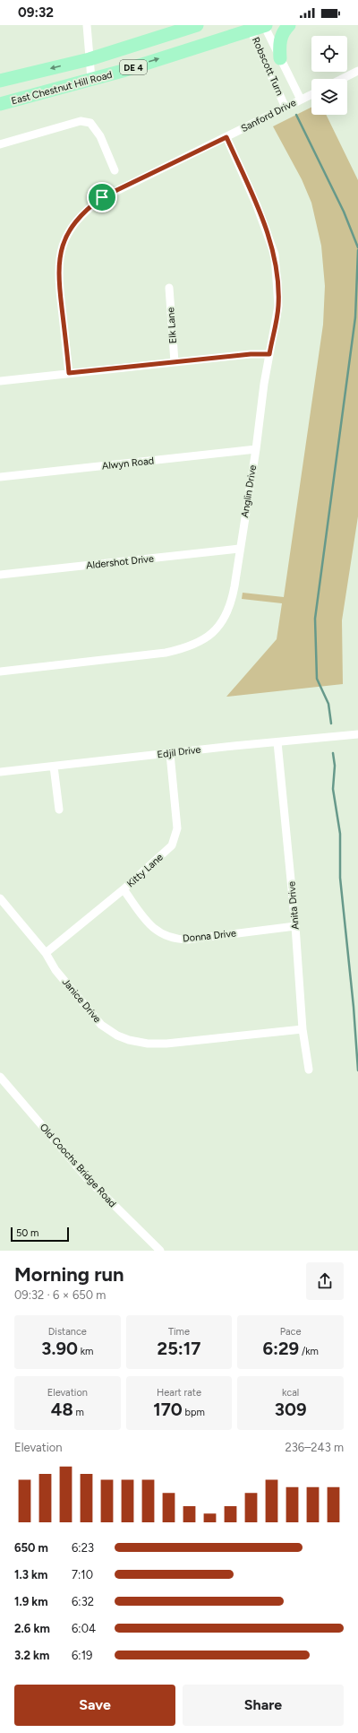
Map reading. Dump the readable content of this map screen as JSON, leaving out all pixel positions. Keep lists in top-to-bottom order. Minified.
{"streets":{"main road":["DE 4","East Chestnut Hill Road"],"street":["Robscott Turn","Sanford Drive","Elk Lane","Alwyn Road","Anglin Drive","Aldershot Drive","Edjil Drive","Kitty Lane","Anita Drive","Donna Drive","Janice Drive","Old Coochs Bridge Road"]},"crossings":[["Robscott Turn","East Chestnut Hill Road"],["Robscott Turn","Sanford Drive"],["Sanford Drive","Anglin Drive"],["Alwyn Road","Anglin Drive"],["Anglin Drive","Aldershot Drive"],["Edjil Drive","Kitty Lane"],["Edjil Drive","Anita Drive"],["Kitty Lane","Donna Drive"],["Kitty Lane","Janice Drive"],["Anita Drive","Donna Drive"],["Anita Drive","Janice Drive"]],"scale_bar":"50 m","page":{"status":"09:32","scale":"50 m","heading":["Morning run","09:32 · 6 × 650 m"],"stats":[["Distance","3.90 km"],["Time","25:17"],["Pace","6:29 /km"],["Elevation","48 m"],["Heart rate","170 bpm"],["kcal","309"]],"chart":["Elevation","236–243 m"],"list":[{"name":"650 m","note":"6:23"},{"name":"1.3 km","note":"7:10"},{"name":"1.9 km","note":"6:32"},{"name":"2.6 km","note":"6:04"},{"name":"3.2 km","note":"6:19"}],"buttons":["Save","Share"]}}
